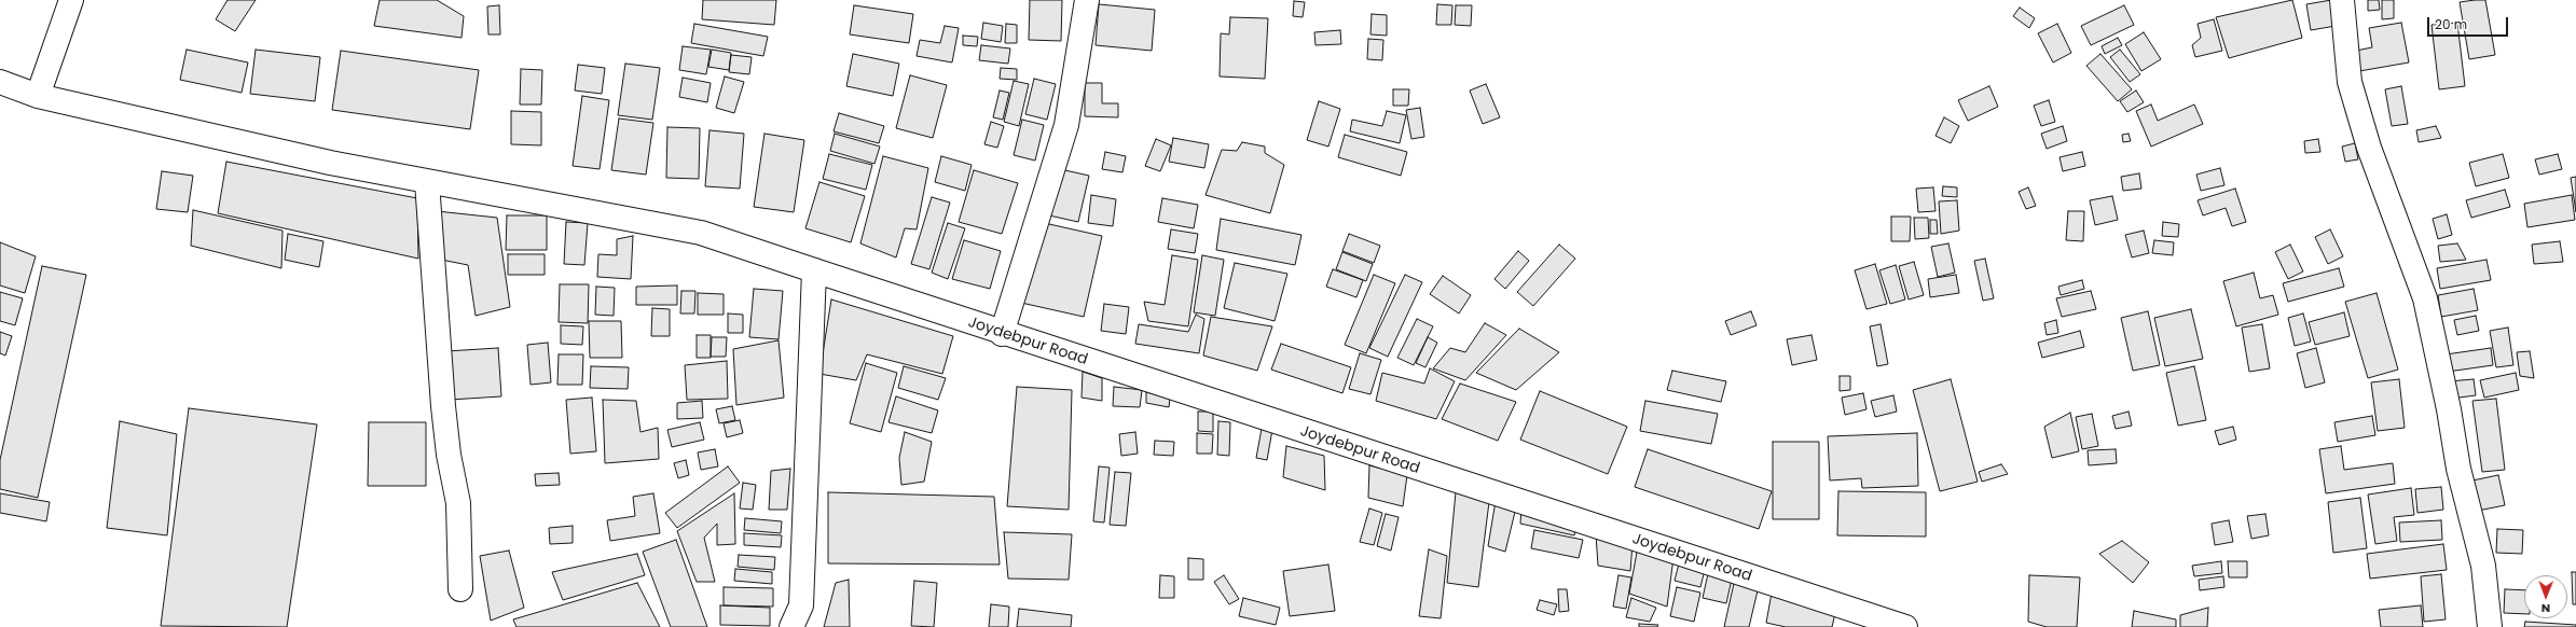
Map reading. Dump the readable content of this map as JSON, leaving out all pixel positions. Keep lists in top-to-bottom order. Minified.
{"streets":{"street":["Joydebpur Road"]},"scale_bar":"20 m","north":"bottom"}
